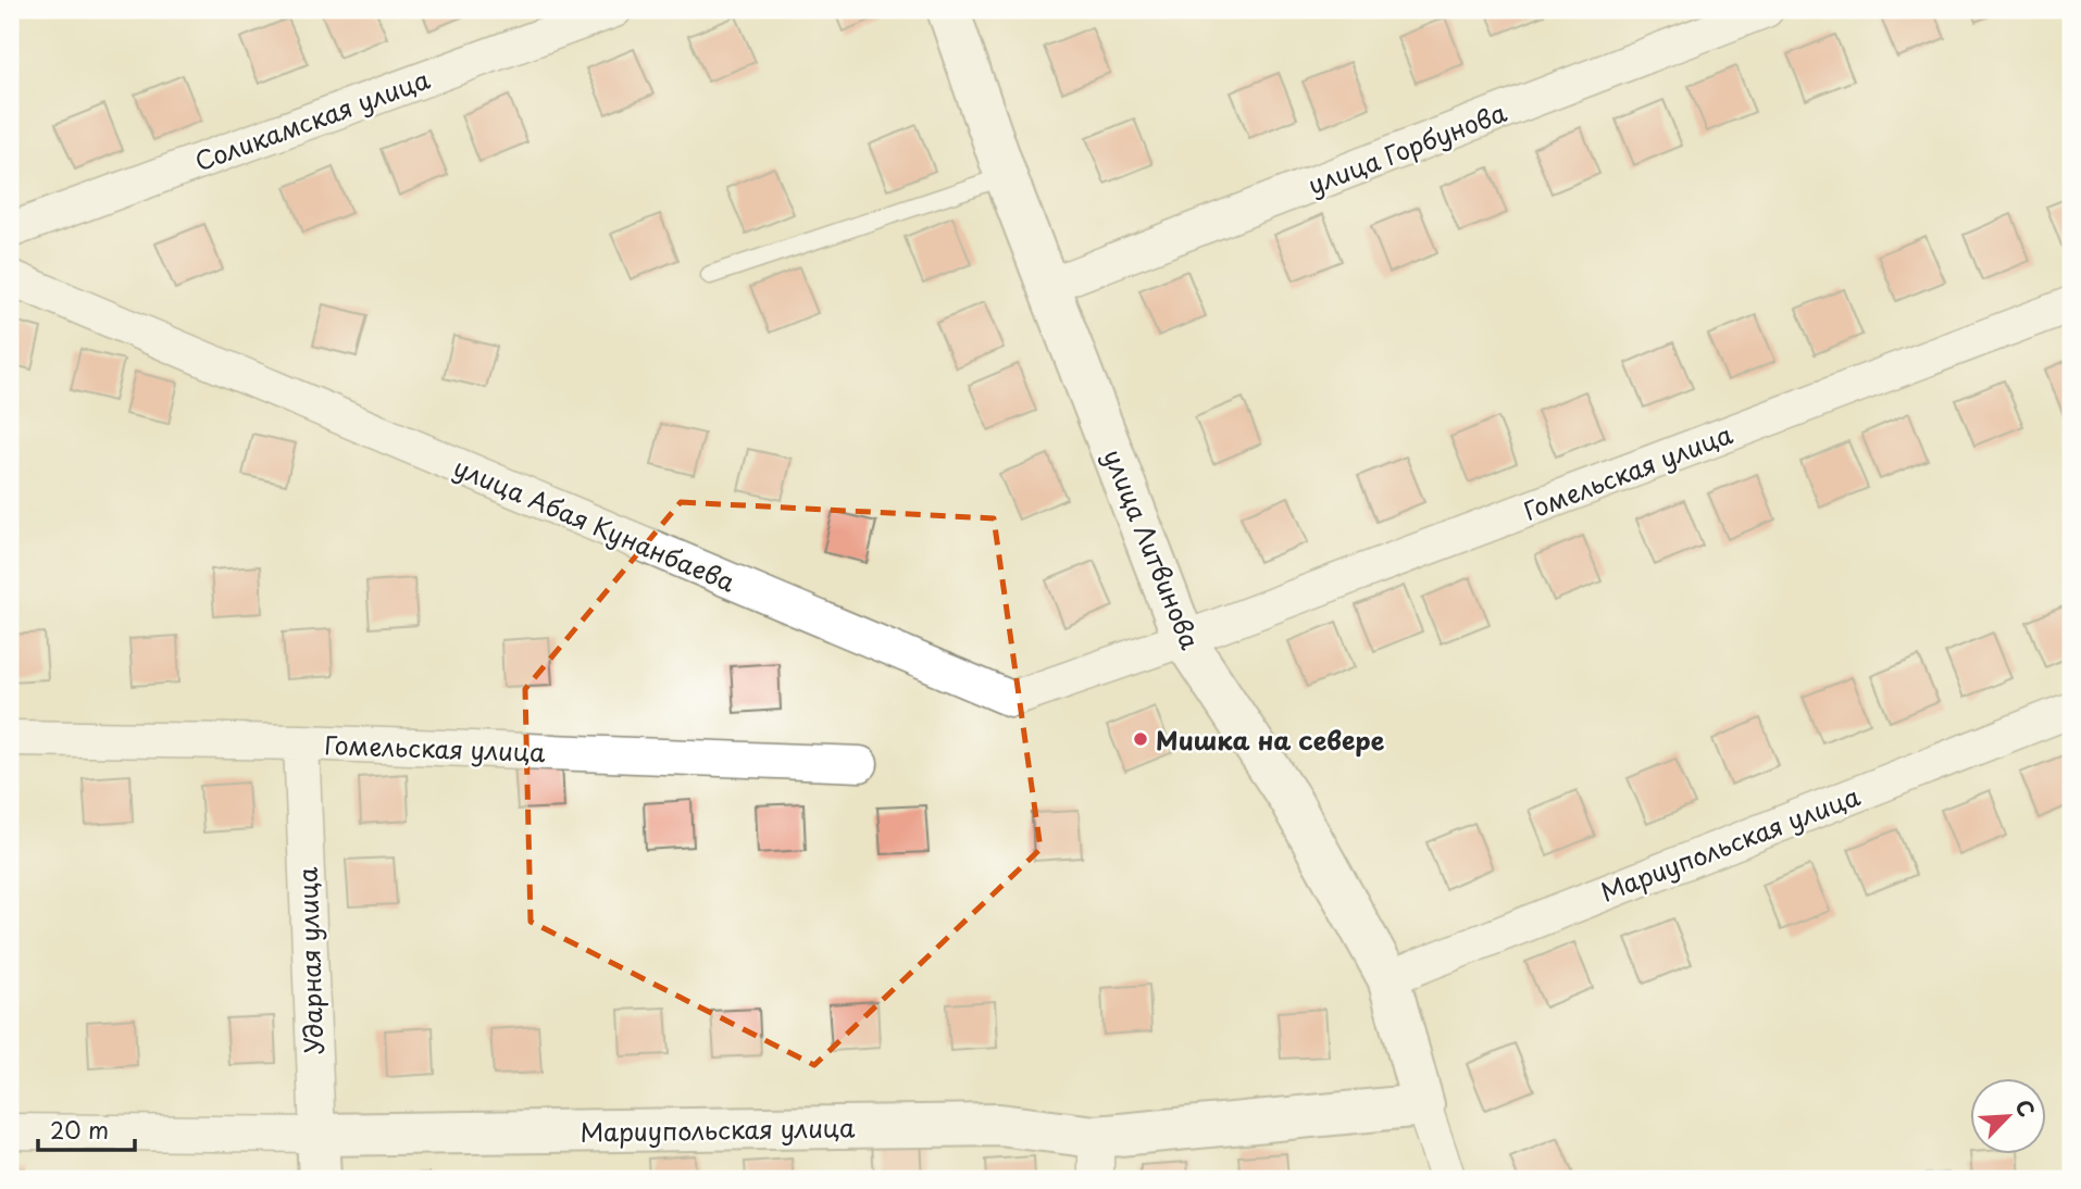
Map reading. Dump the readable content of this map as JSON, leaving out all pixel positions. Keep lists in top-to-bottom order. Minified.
{"streets":{"street":["Соликамская улица","улица Горбунова","Гомельская улица","улица Абая Кунанбаева","улица Литвинова","Мариупольская улица","Ударная улица"]},"crossings":[["улица Горбунова","улица Литвинова"],["Гомельская улица","улица Абая Кунанбаева"],["Гомельская улица","улица Литвинова"],["Гомельская улица","Ударная улица"],["улица Абая Кунанбаева","улица Литвинова"],["улица Литвинова","Мариупольская улица"],["Мариупольская улица","Ударная улица"]],"places":["Мишка на севере"],"scale_bar":"20 m","north":"top right"}
